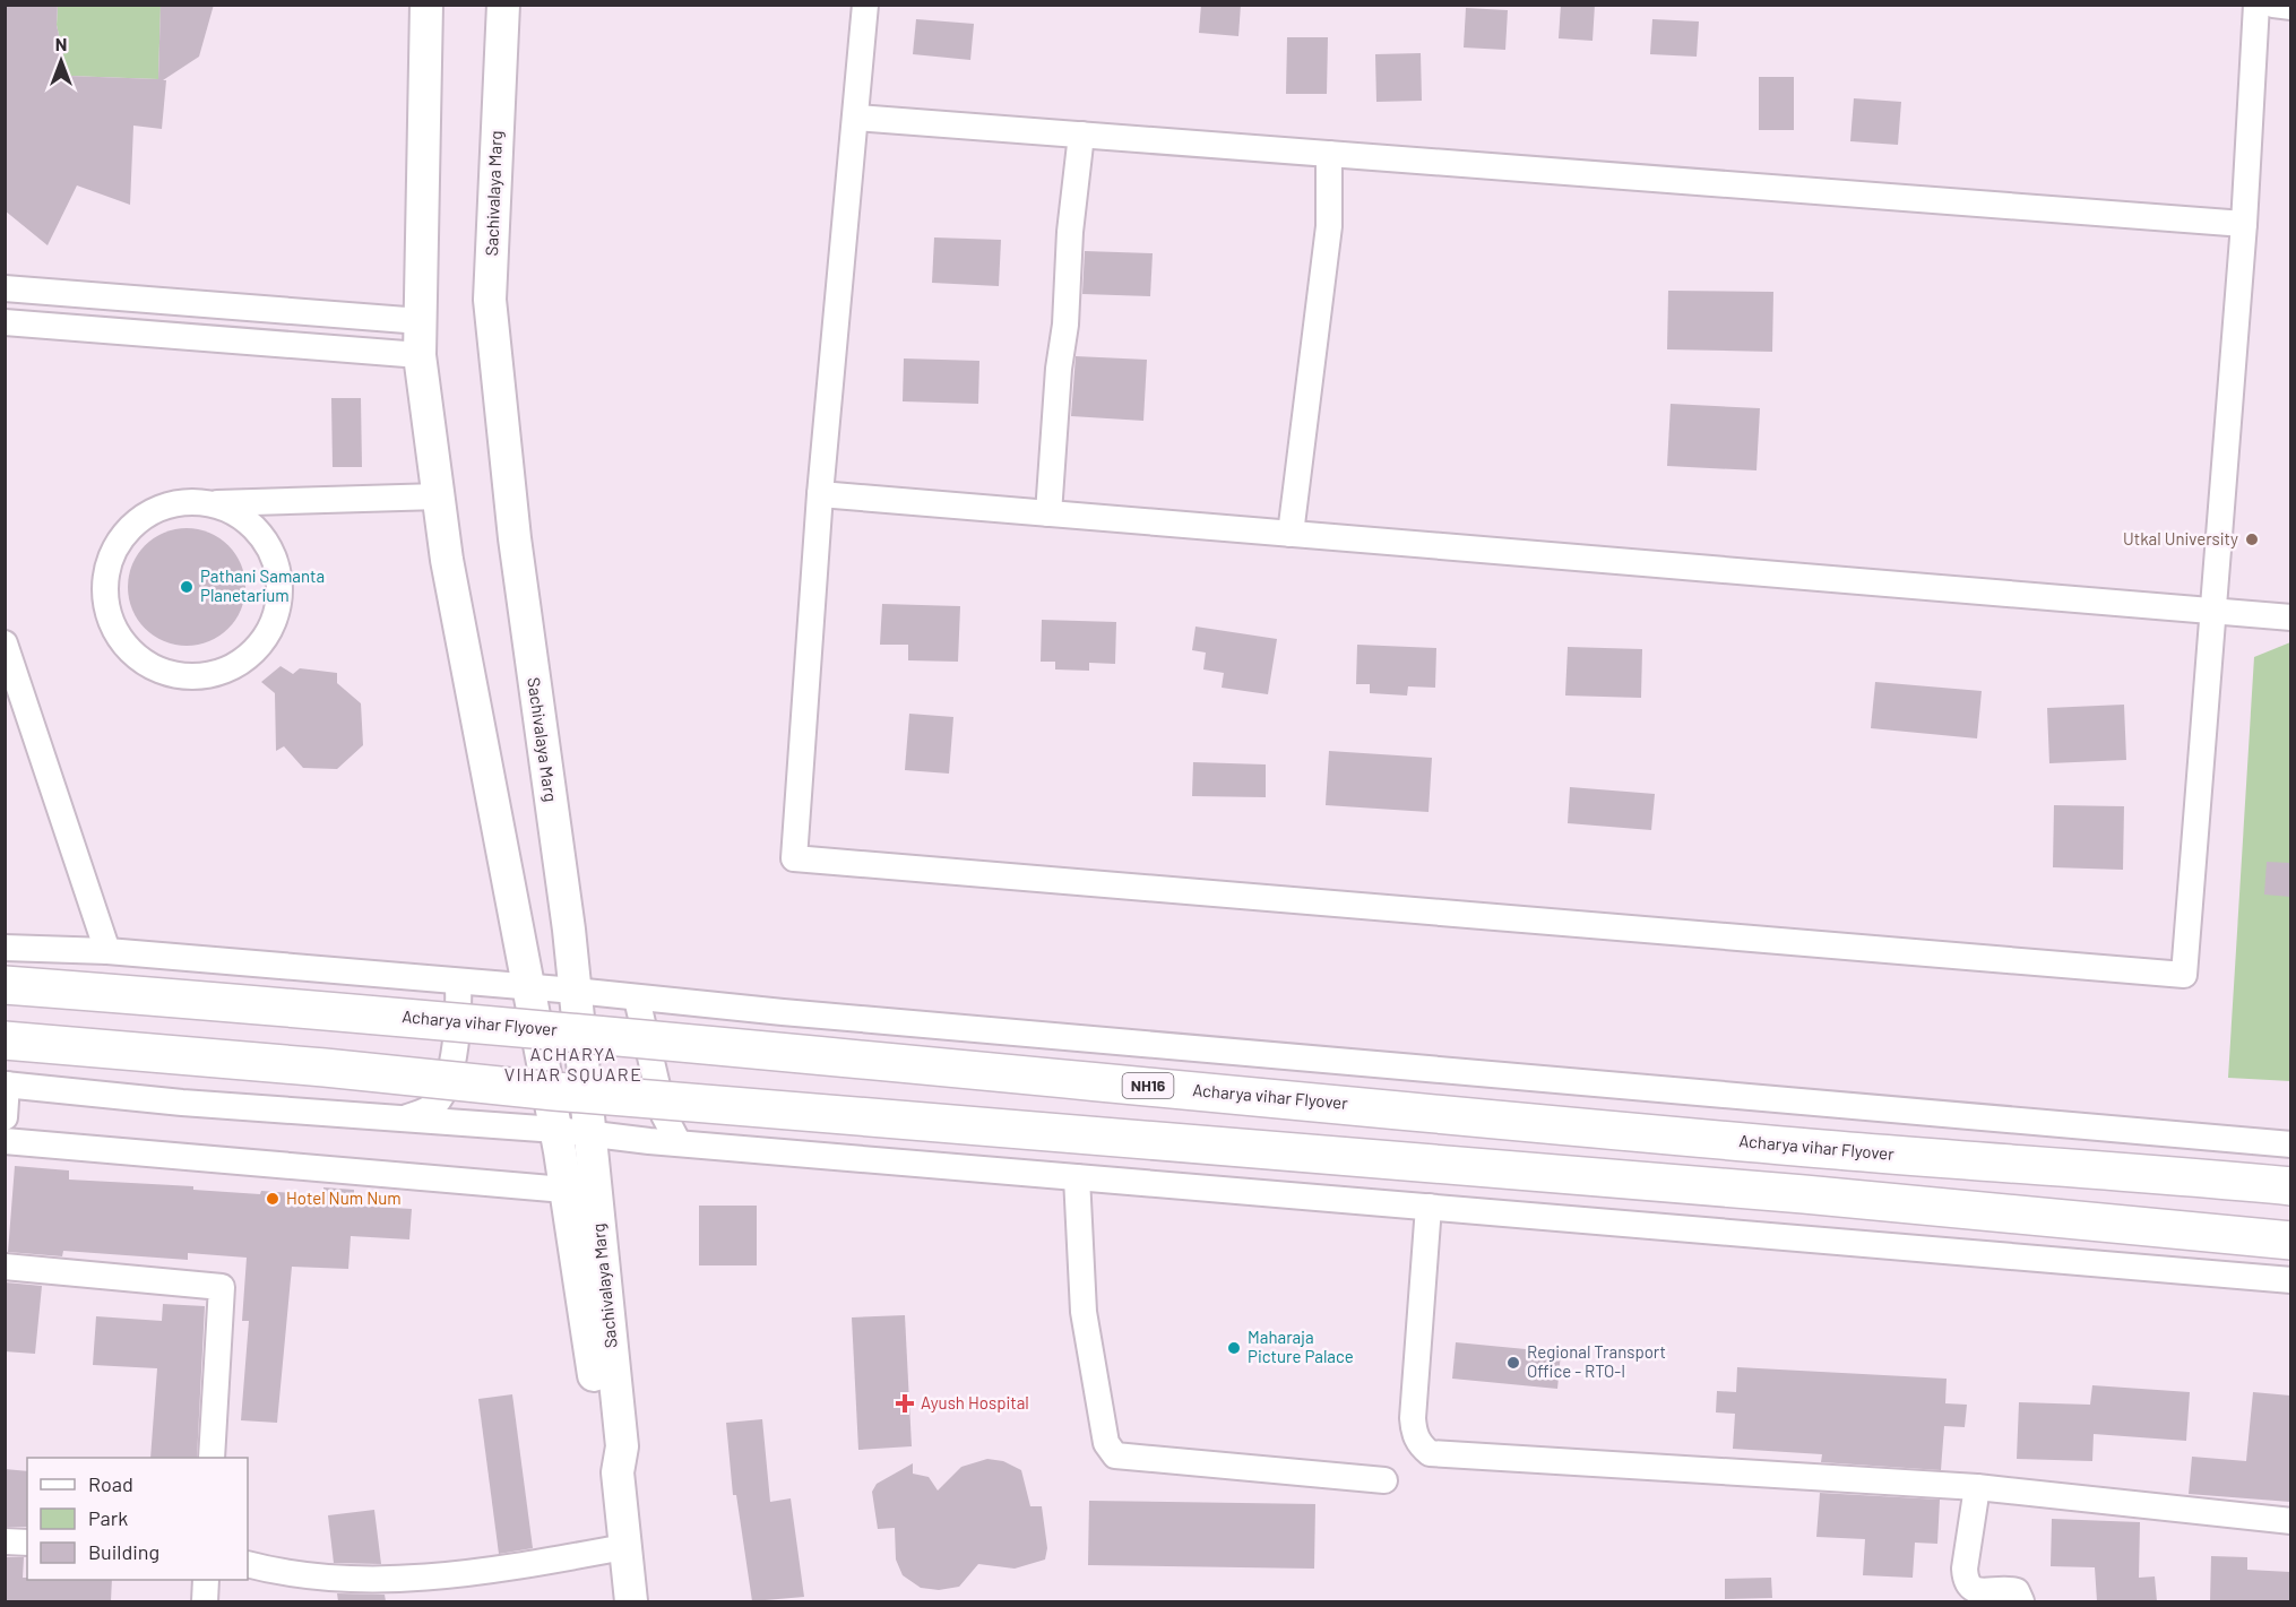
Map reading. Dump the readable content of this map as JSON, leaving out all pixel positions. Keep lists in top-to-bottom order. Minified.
{"streets":{"highway":["Acharya vihar Flyover","NH16"],"main road":["Sachivalaya Marg"]},"districts":["ACHARYA VIHAR SQUARE"],"places":{"other":["Utkal University","Pathani Samanta Planetarium","Hotel Num Num","Maharaja Picture Palace","Regional Transport Office - RTO-I"],"health":["Ayush Hospital"]},"legend":["Road","Park","Building"],"north":"top"}
